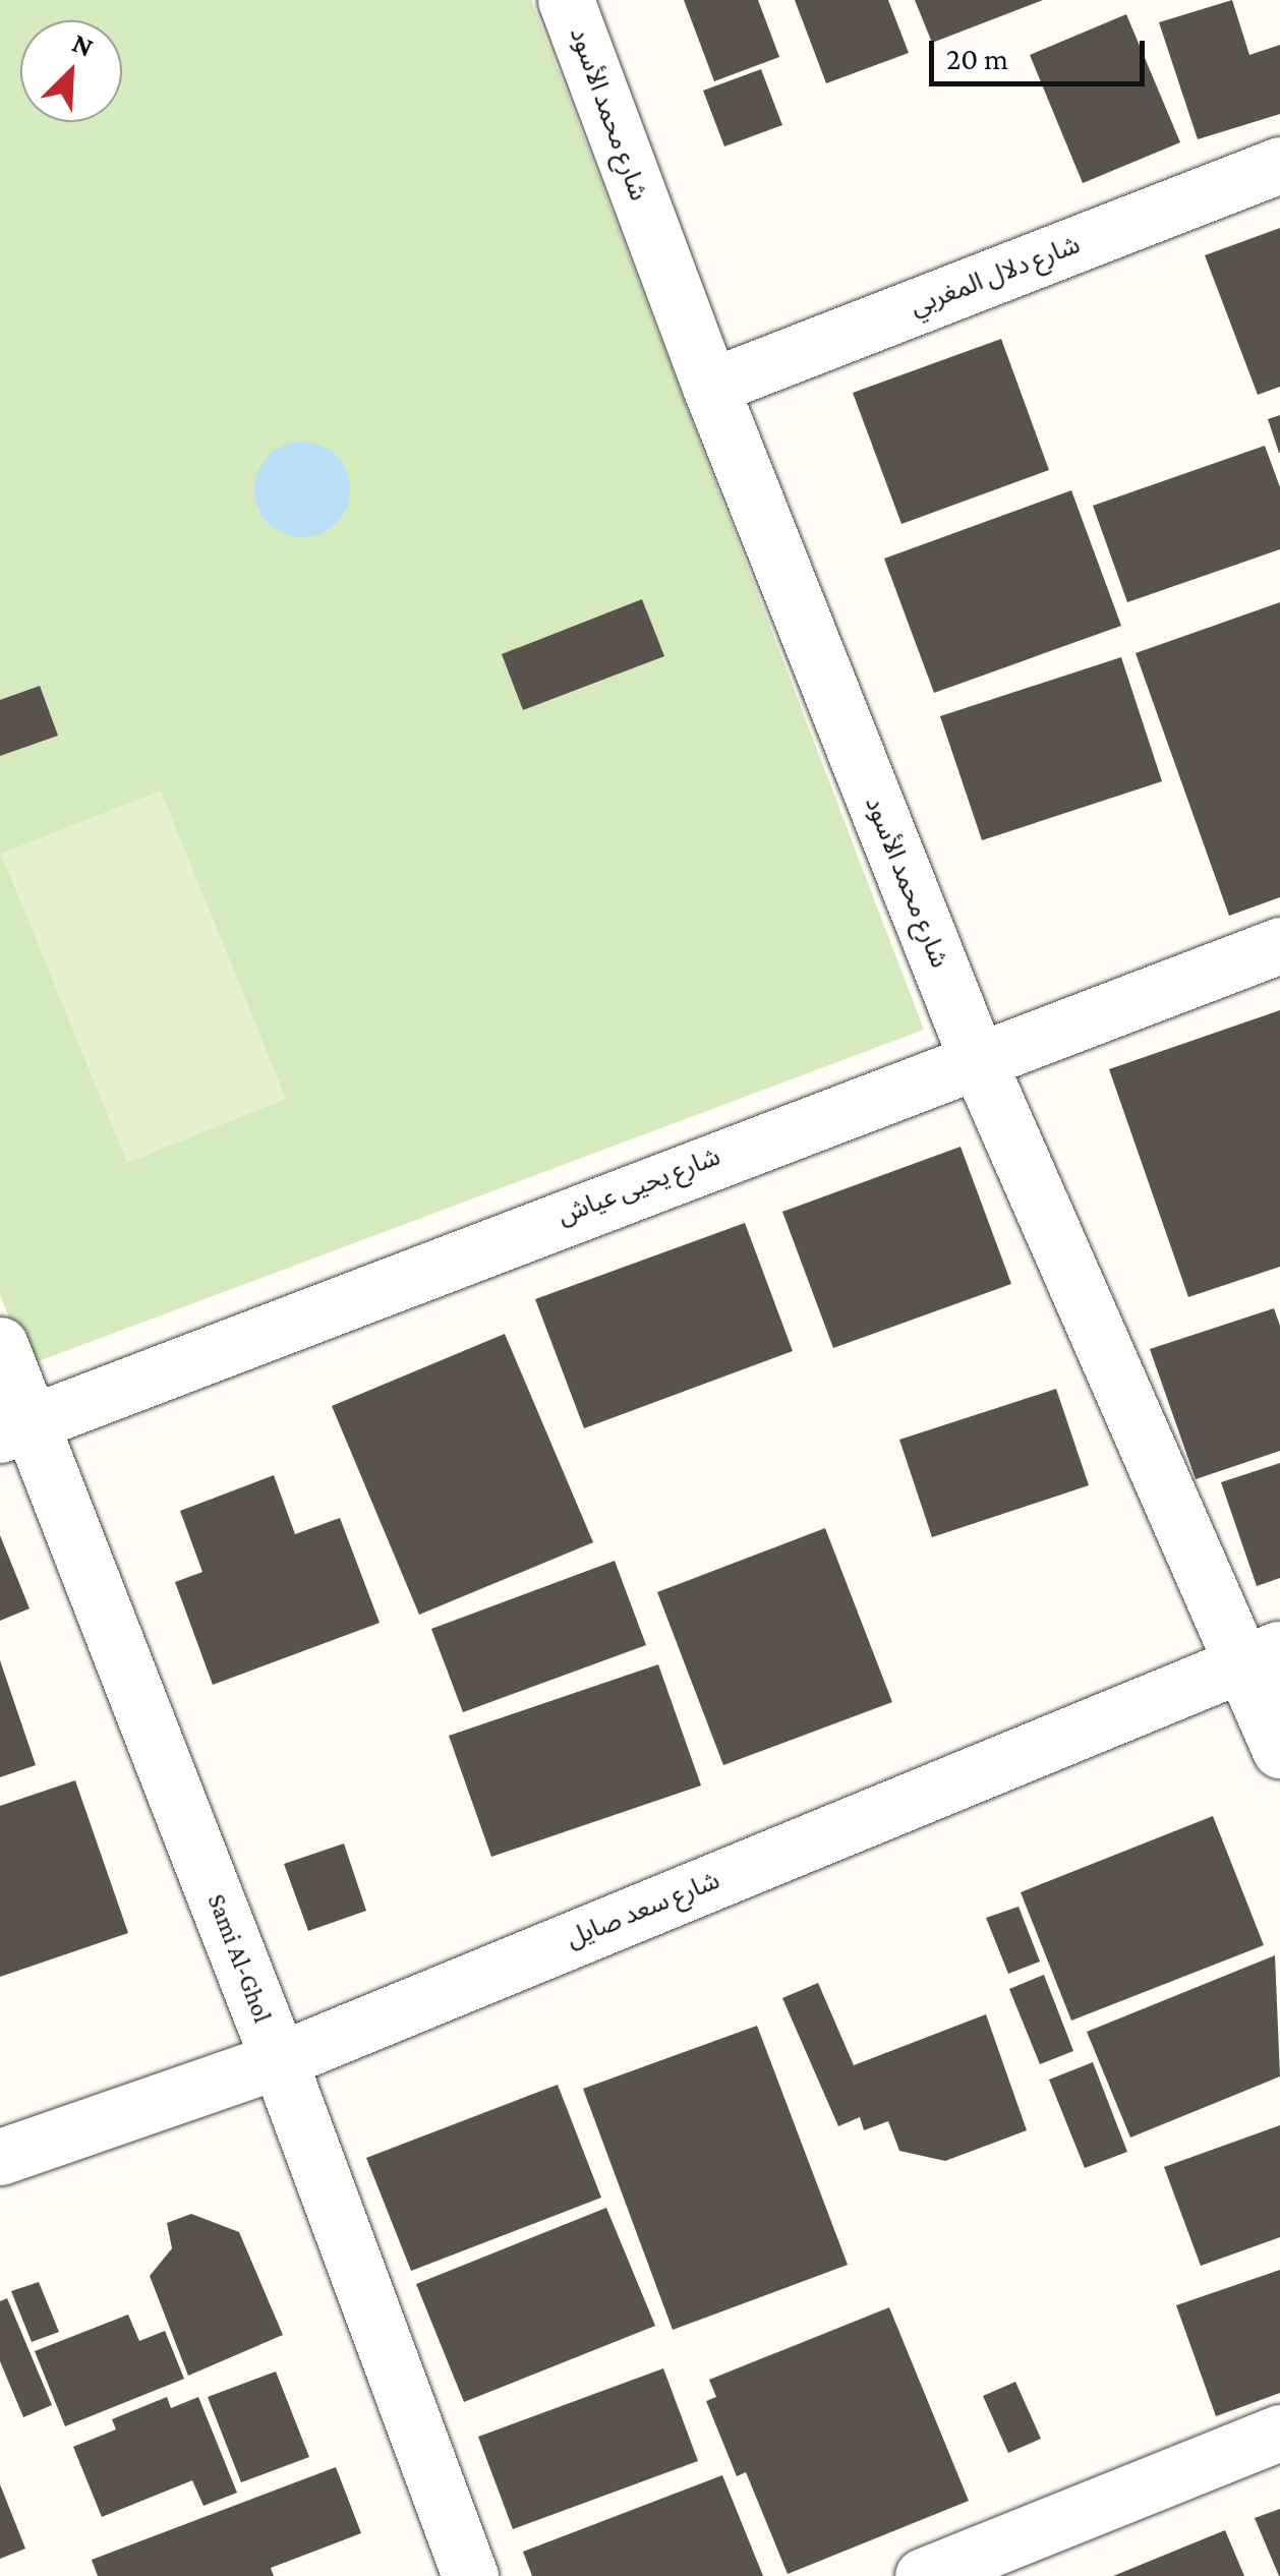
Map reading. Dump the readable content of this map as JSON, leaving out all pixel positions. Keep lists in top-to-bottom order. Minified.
{"streets":{"street":["شارع محمد الأسود","شارع دلال المغربي","شارع يحيى عياش","شارع سعد صايل","Sami Al-Ghol"]},"crossings":[["شارع محمد الأسود","شارع دلال المغربي"],["شارع محمد الأسود","شارع يحيى عياش"],["شارع محمد الأسود","شارع سعد صايل"],["شارع يحيى عياش","Sami Al-Ghol"],["شارع سعد صايل","Sami Al-Ghol"]],"scale_bar":"20 m","north":"top right"}
